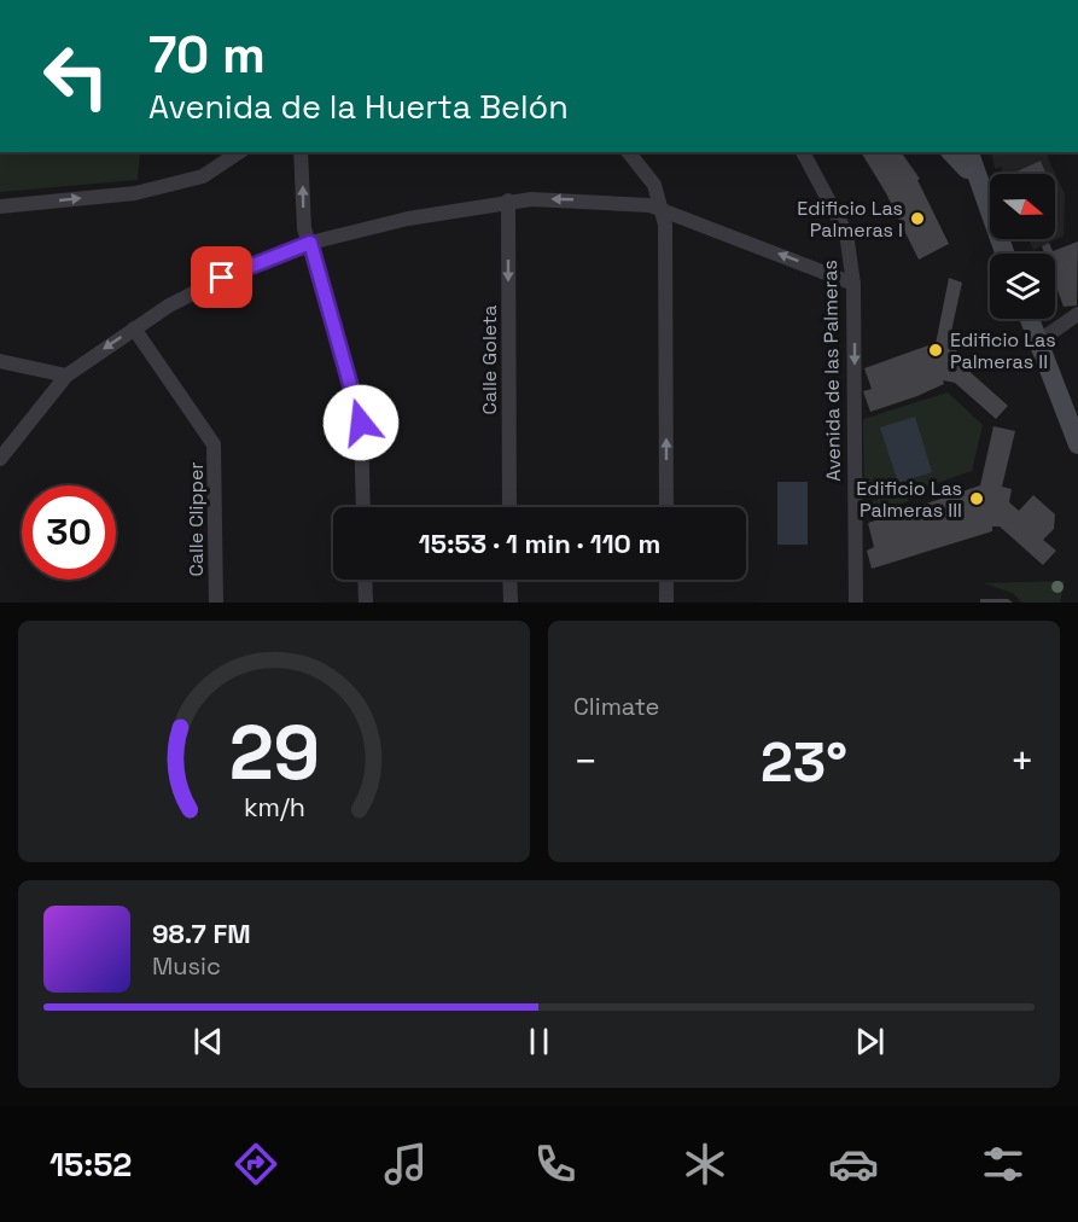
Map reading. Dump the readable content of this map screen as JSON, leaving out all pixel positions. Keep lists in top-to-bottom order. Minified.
{"streets":{"street":["Calle Goleta","Avenida de las Palmeras","Calle Clipper"]},"one_way":["Calle Goleta","Avenida de las Palmeras"],"places":["Edificio Las Palmeras I","Edificio Las Palmeras II","Edificio Las Palmeras III"],"north":"right","page":{"turn":["70 m","Avenida de la Huerta Belón"],"limit":"30","trip":"15:53 · 1 min · 110 m","tile":"Climate","heat":["−","23°","+"],"song":["98.7 FM","Music"],"tabs":"15:52","gauge":["29","km/h"]}}
